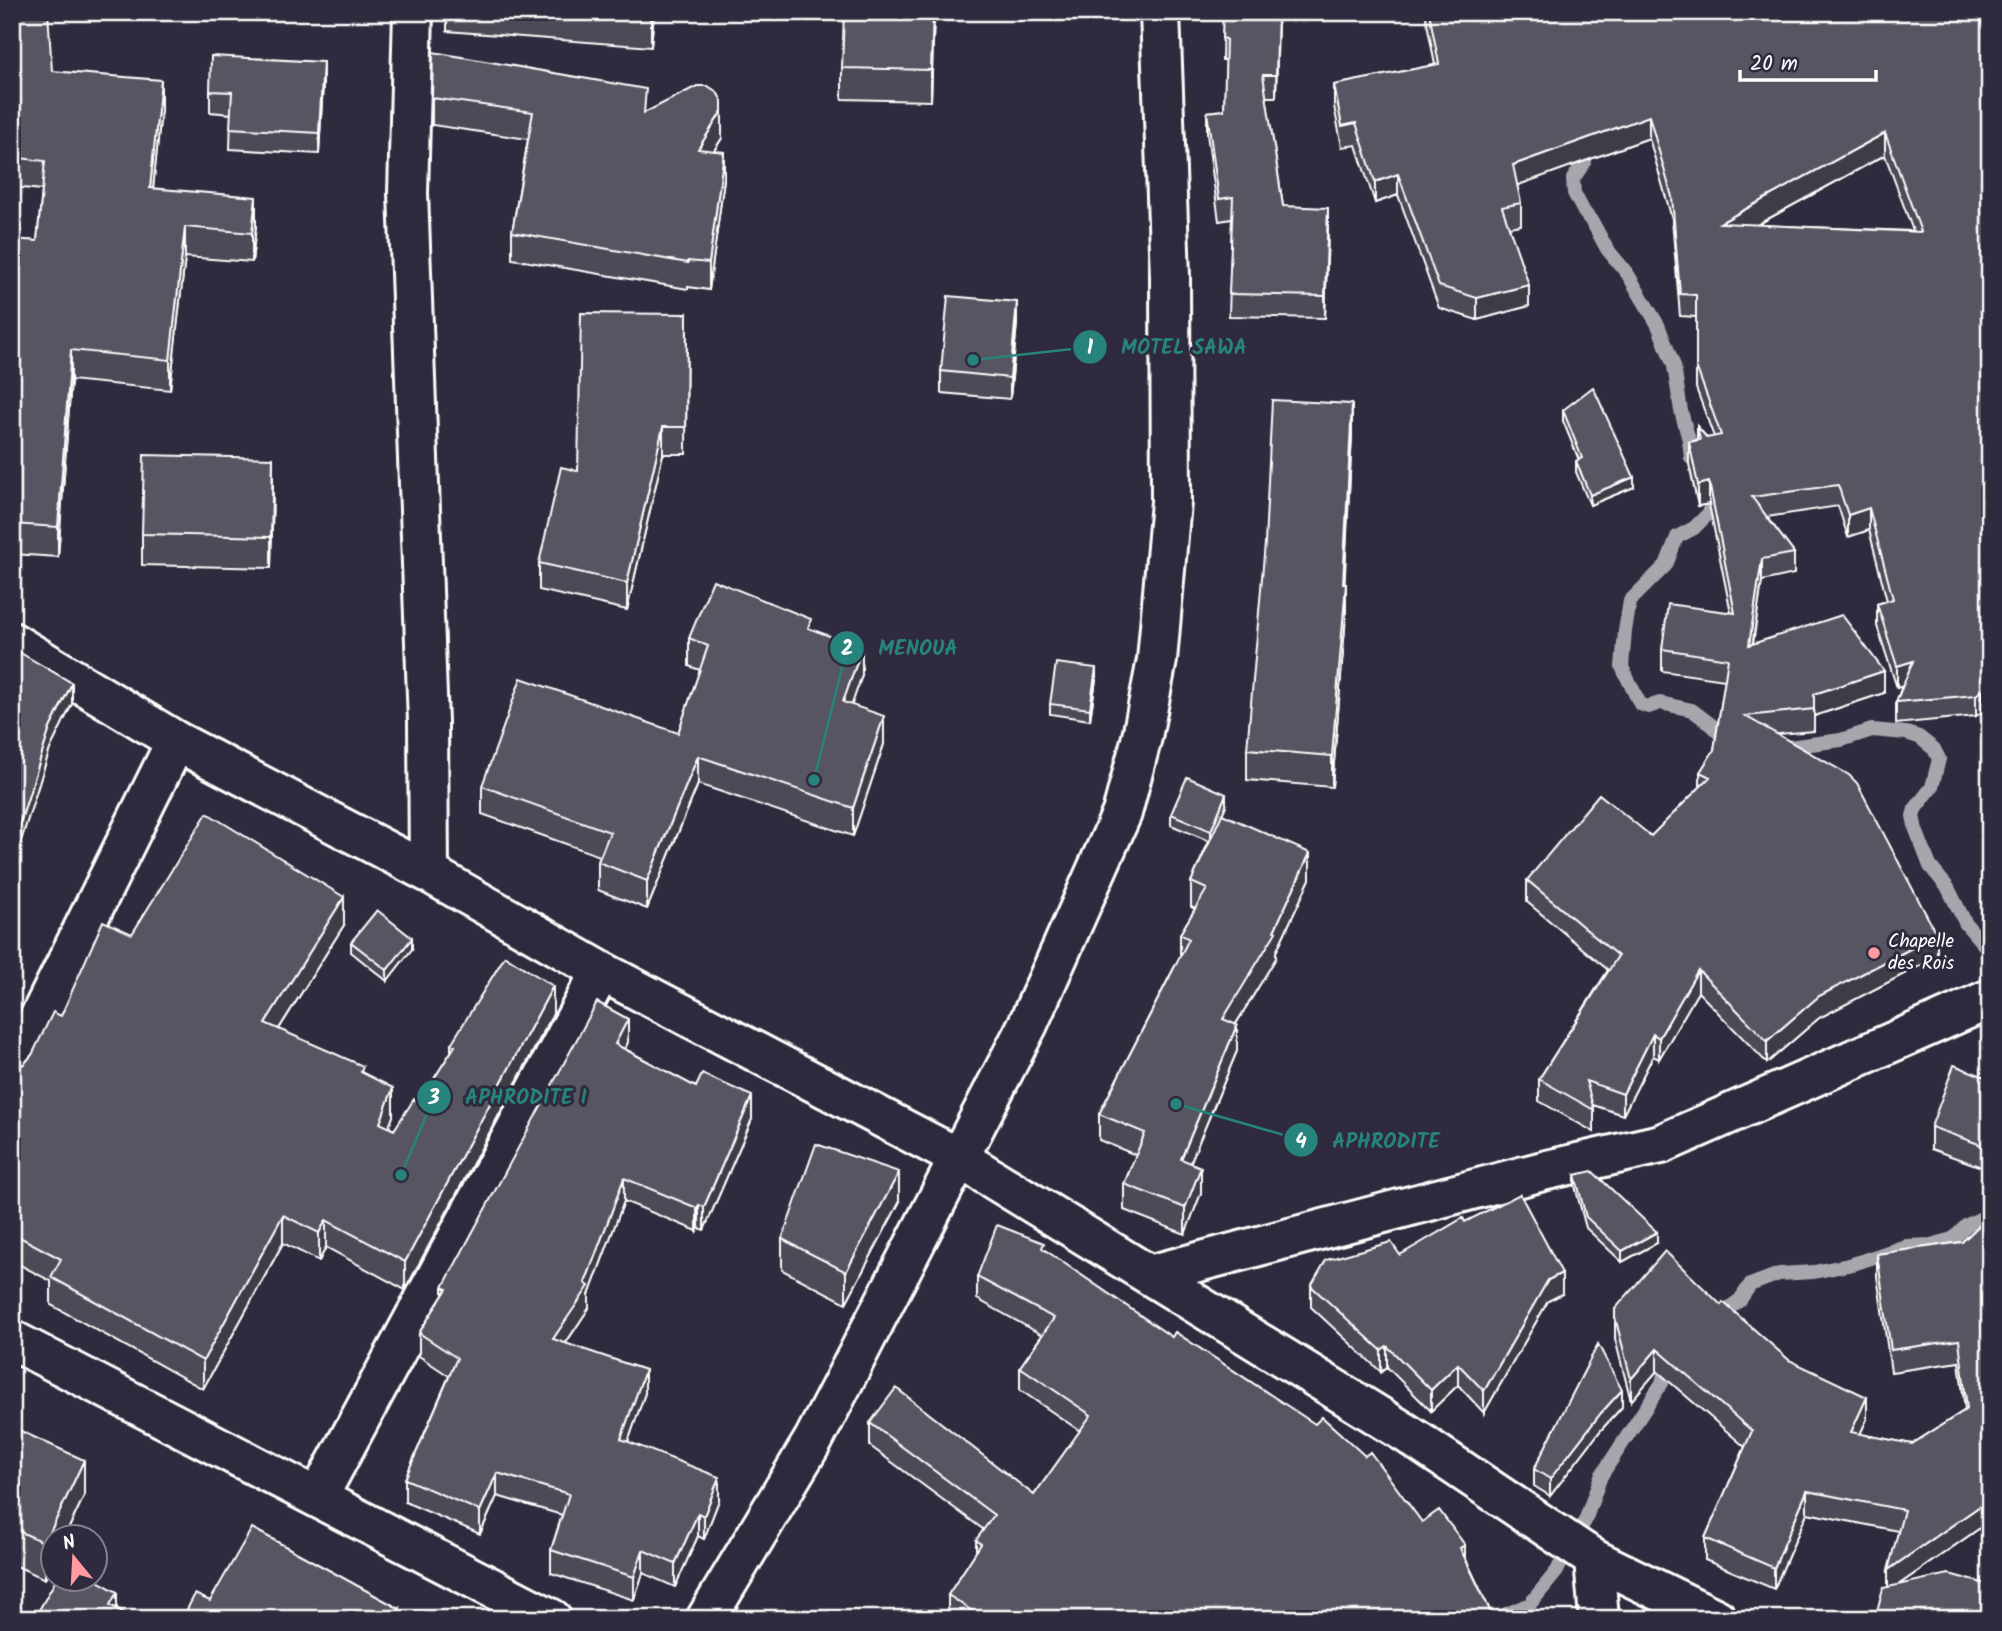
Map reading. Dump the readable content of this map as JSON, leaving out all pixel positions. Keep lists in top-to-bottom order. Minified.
{"places":["MOTEL SAWA","MENOUA","Chapelle des Rois","APHRODITE","APHRODITE I"],"scale_bar":"20 m","north":"top"}
